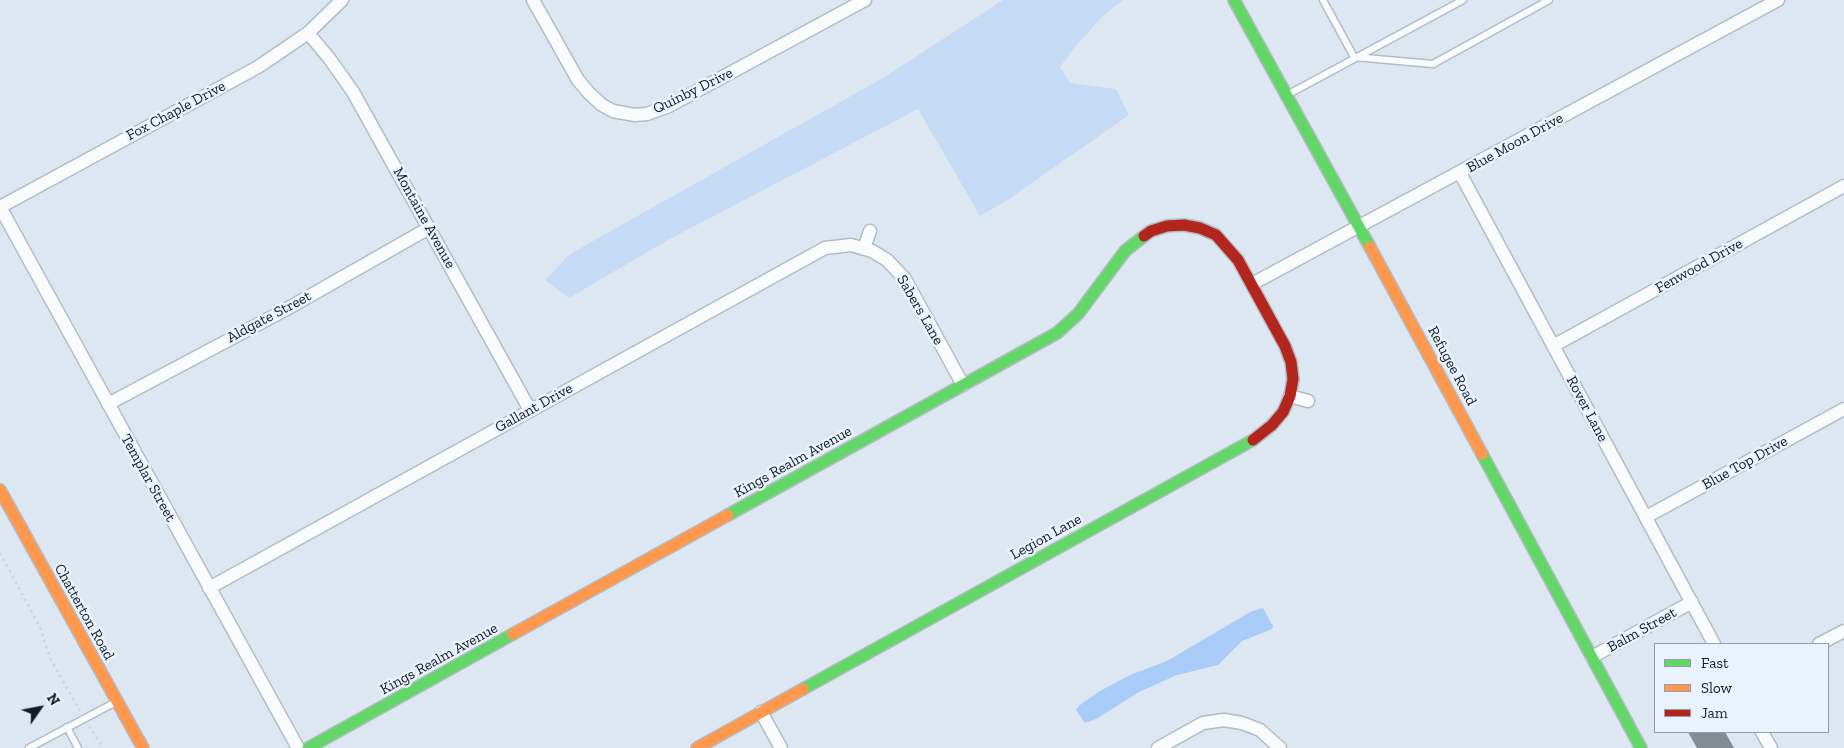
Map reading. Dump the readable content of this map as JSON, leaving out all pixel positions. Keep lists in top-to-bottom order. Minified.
{"streets":{"street":["Quinby Drive","Fox Chaple Drive","Blue Moon Drive","Montaine Avenue","Fenwood Drive","Sabers Lane","Aldgate Street","Refugee Road","Gallant Drive","Rover Lane","Kings Realm Avenue","Blue Top Drive","Templar Street","Legion Lane","Chatterton Road","Balm Street"]},"crossings":[["Fox Chaple Drive","Montaine Avenue"],["Fox Chaple Drive","Templar Street"],["Blue Moon Drive","Refugee Road"],["Blue Moon Drive","Rover Lane"],["Blue Moon Drive","Kings Realm Avenue"],["Blue Moon Drive","Legion Lane"],["Montaine Avenue","Aldgate Street"],["Montaine Avenue","Gallant Drive"],["Fenwood Drive","Rover Lane"],["Sabers Lane","Gallant Drive"],["Sabers Lane","Kings Realm Avenue"],["Aldgate Street","Templar Street"],["Refugee Road","Balm Street"],["Gallant Drive","Templar Street"],["Rover Lane","Blue Top Drive"],["Rover Lane","Balm Street"],["Kings Realm Avenue","Legion Lane"]],"legend":["Fast","Slow","Jam"],"north":"top right"}
